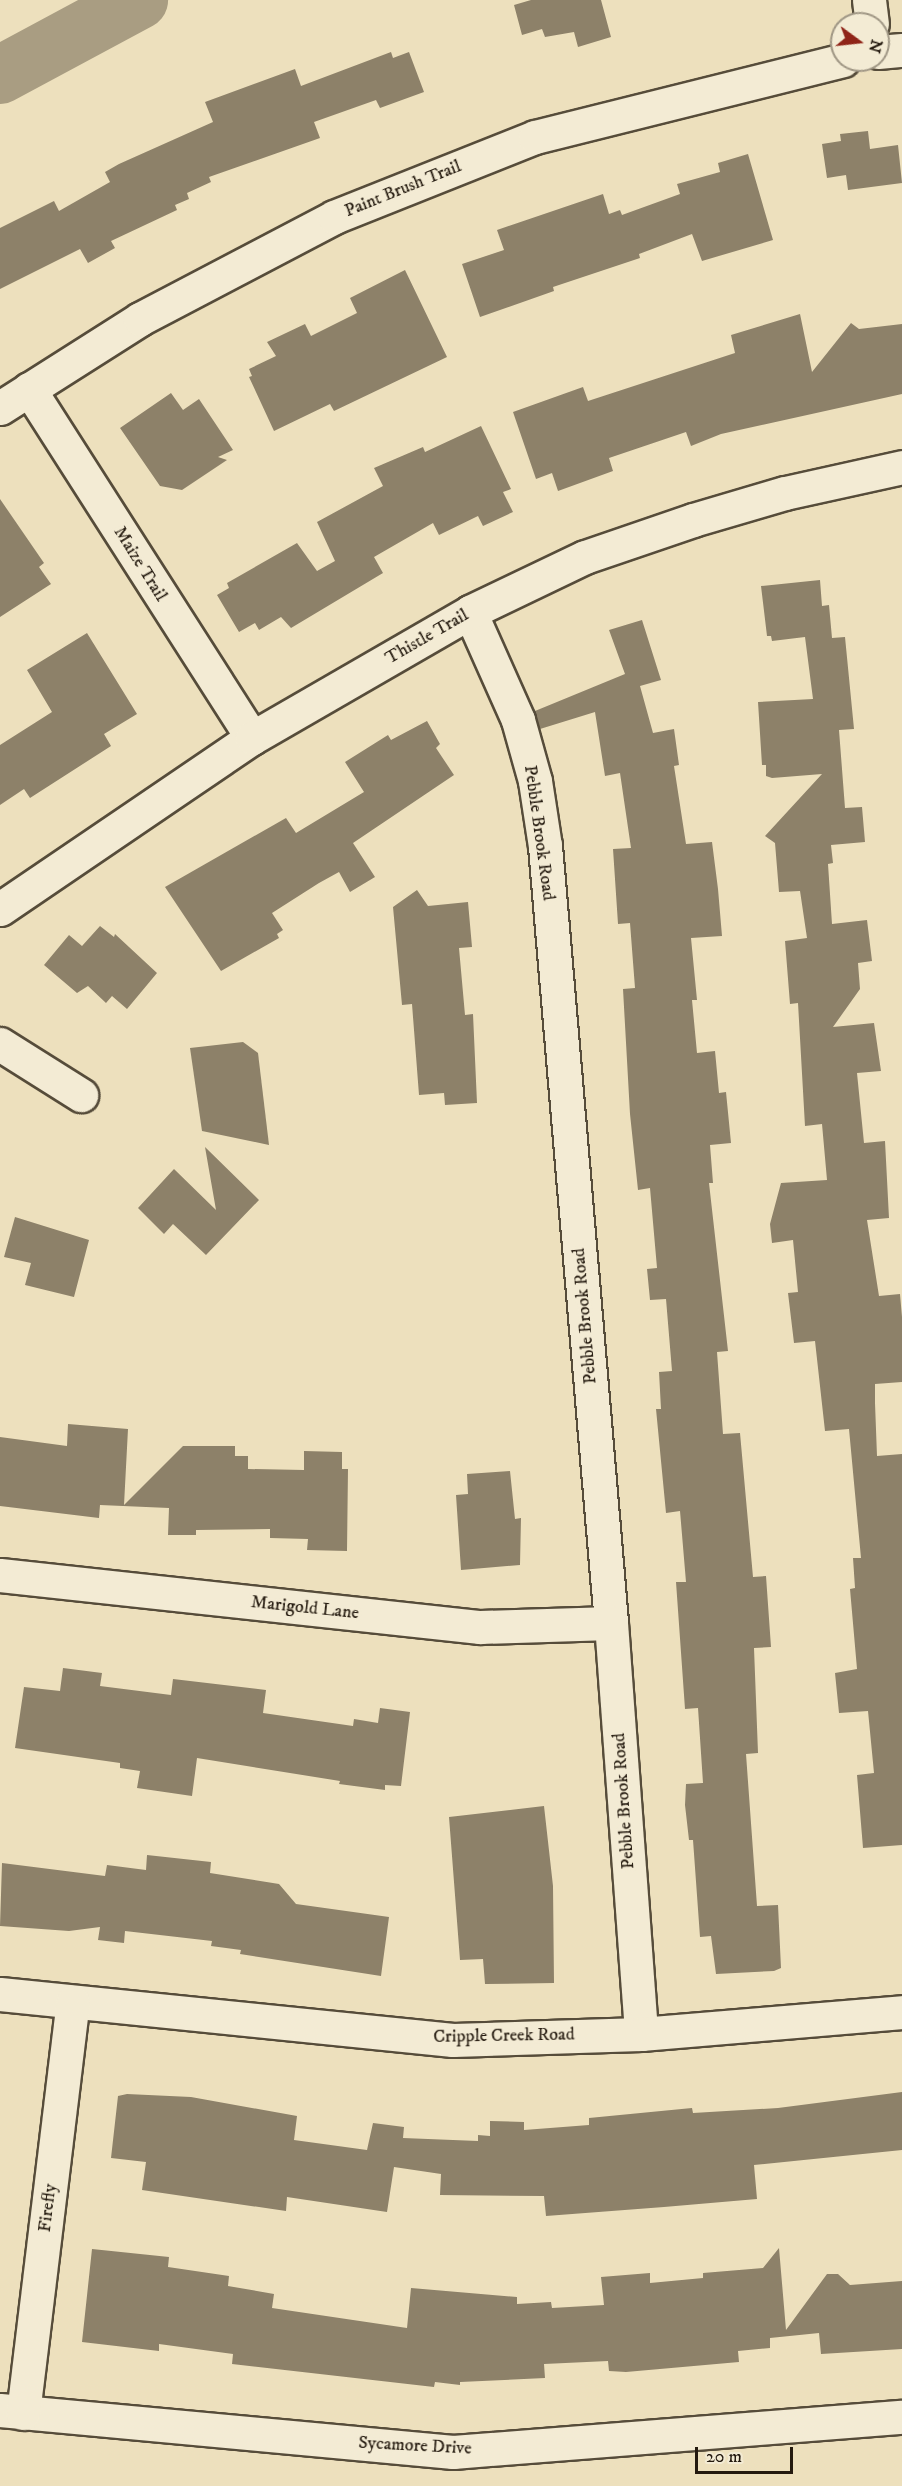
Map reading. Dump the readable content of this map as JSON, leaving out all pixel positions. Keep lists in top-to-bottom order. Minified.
{"streets":{"street":["Paint Brush Trail","Maize Trail","Thistle Trail","Pebble Brook Road","Marigold Lane","Cripple Creek Road","Firefly","Sycamore Drive"]},"crossings":[["Paint Brush Trail","Maize Trail"],["Maize Trail","Thistle Trail"],["Thistle Trail","Pebble Brook Road"],["Pebble Brook Road","Marigold Lane"],["Pebble Brook Road","Cripple Creek Road"],["Cripple Creek Road","Firefly"],["Firefly","Sycamore Drive"]],"scale_bar":"20 m","north":"right"}
